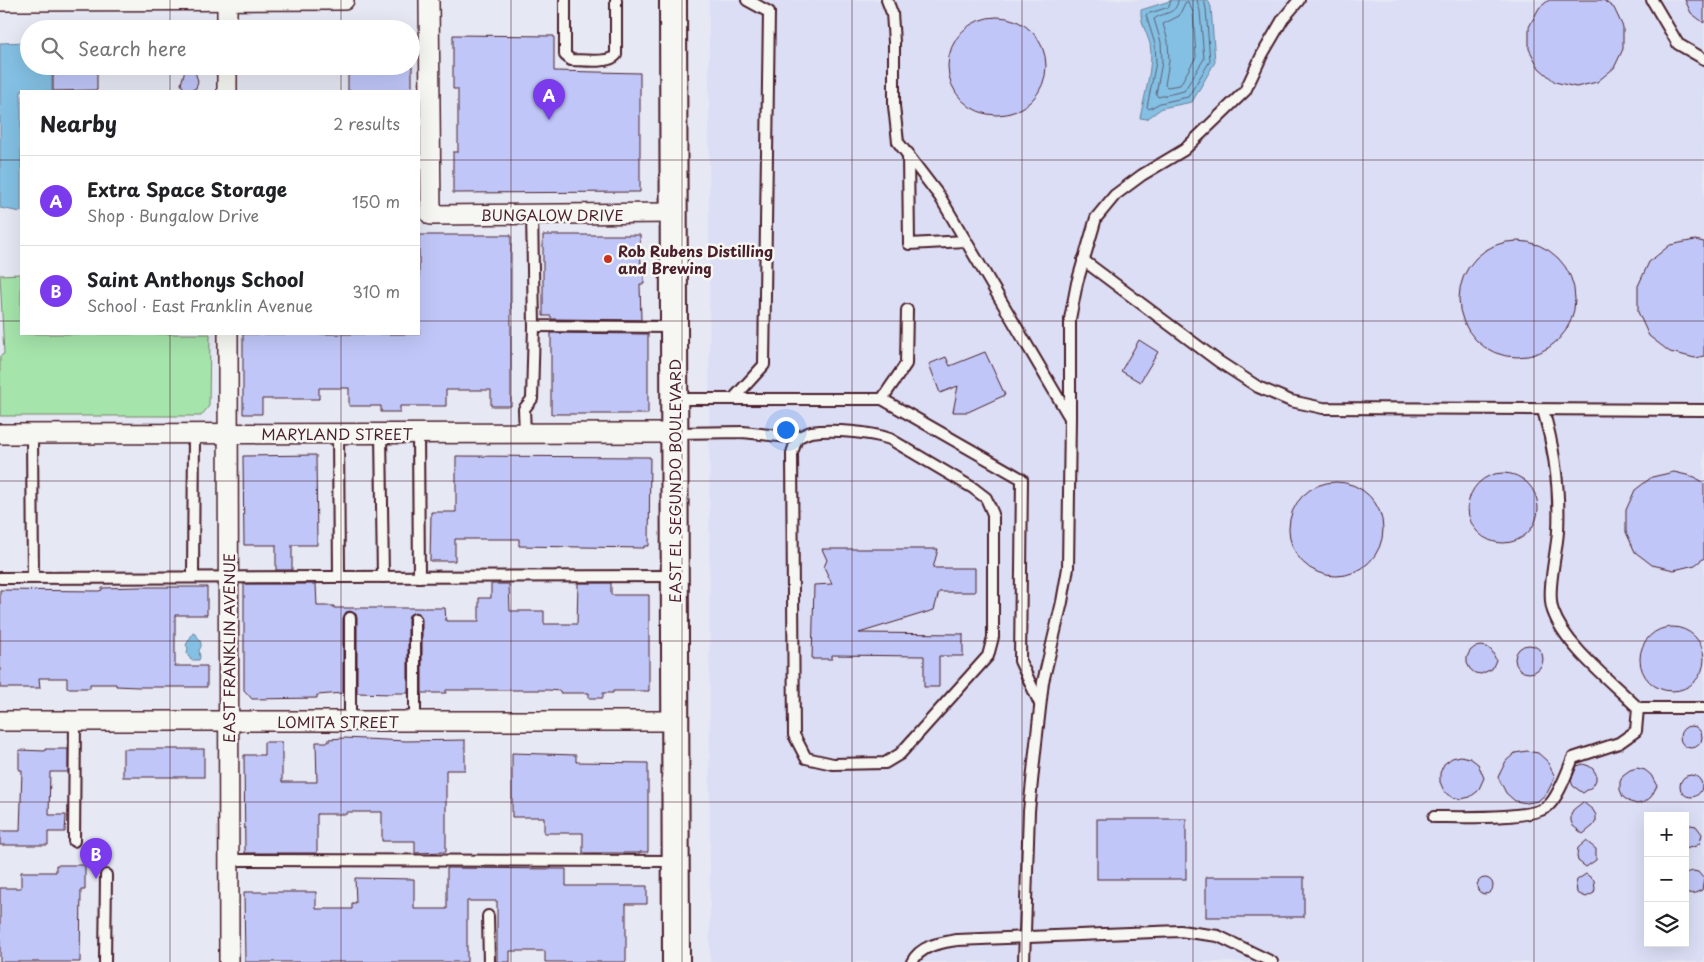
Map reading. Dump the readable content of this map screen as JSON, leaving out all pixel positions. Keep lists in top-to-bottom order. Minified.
{"streets":{"main road":["EAST EL SEGUNDO BOULEVARD"],"street":["BUNGALOW DRIVE","MARYLAND STREET","EAST FRANKLIN AVENUE","LOMITA STREET"]},"crossings":[["BUNGALOW DRIVE","EAST EL SEGUNDO BOULEVARD"],["MARYLAND STREET","EAST EL SEGUNDO BOULEVARD"],["MARYLAND STREET","EAST FRANKLIN AVENUE"],["EAST EL SEGUNDO BOULEVARD","LOMITA STREET"],["EAST FRANKLIN AVENUE","LOMITA STREET"]],"places":["Rob Rubens Distilling and Brewing"],"page":{"search":"Search here","pins":["A","B"],"heading":["Nearby","2 results"],"list":[{"mark":"A","name":"Extra Space Storage","note":"Shop · Bungalow Drive","value":"150 m"},{"mark":"B","name":"Saint Anthonys School","note":"School · East Franklin Avenue","value":"310 m"}],"map_buttons":["+","−"]}}
